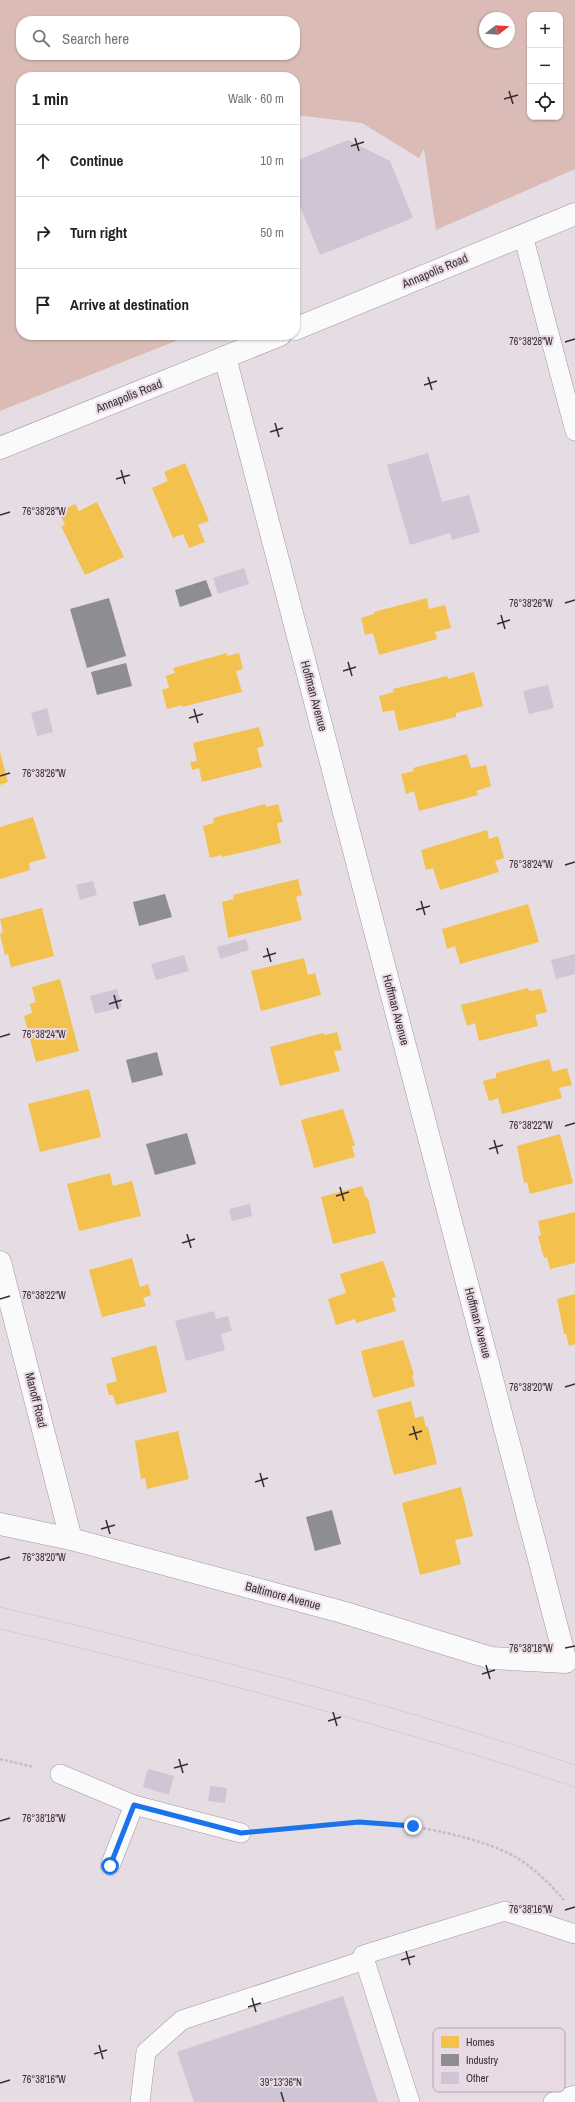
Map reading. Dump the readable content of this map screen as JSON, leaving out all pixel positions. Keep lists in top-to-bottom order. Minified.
{"streets":{"street":["Annapolis Road","Hoffman Avenue","Manoff Road","Baltimore Avenue"]},"crossings":[["Annapolis Road","Hoffman Avenue"],["Hoffman Avenue","Baltimore Avenue"],["Manoff Road","Baltimore Avenue"]],"legend":["Homes","Industry","Other"],"north":"right","page":{"map_buttons":["+","−"],"search":"Search here","heading":["1 min","Walk · 60 m"],"list":[["Continue","10 m"],["Turn right","50 m"],"Arrive at destination"]},"coordinates":["76°38'28\"W","76°38'26\"W","76°38'24\"W","76°38'22\"W","76°38'20\"W","76°38'18\"W","76°38'16\"W","39°13'36\"N"]}
